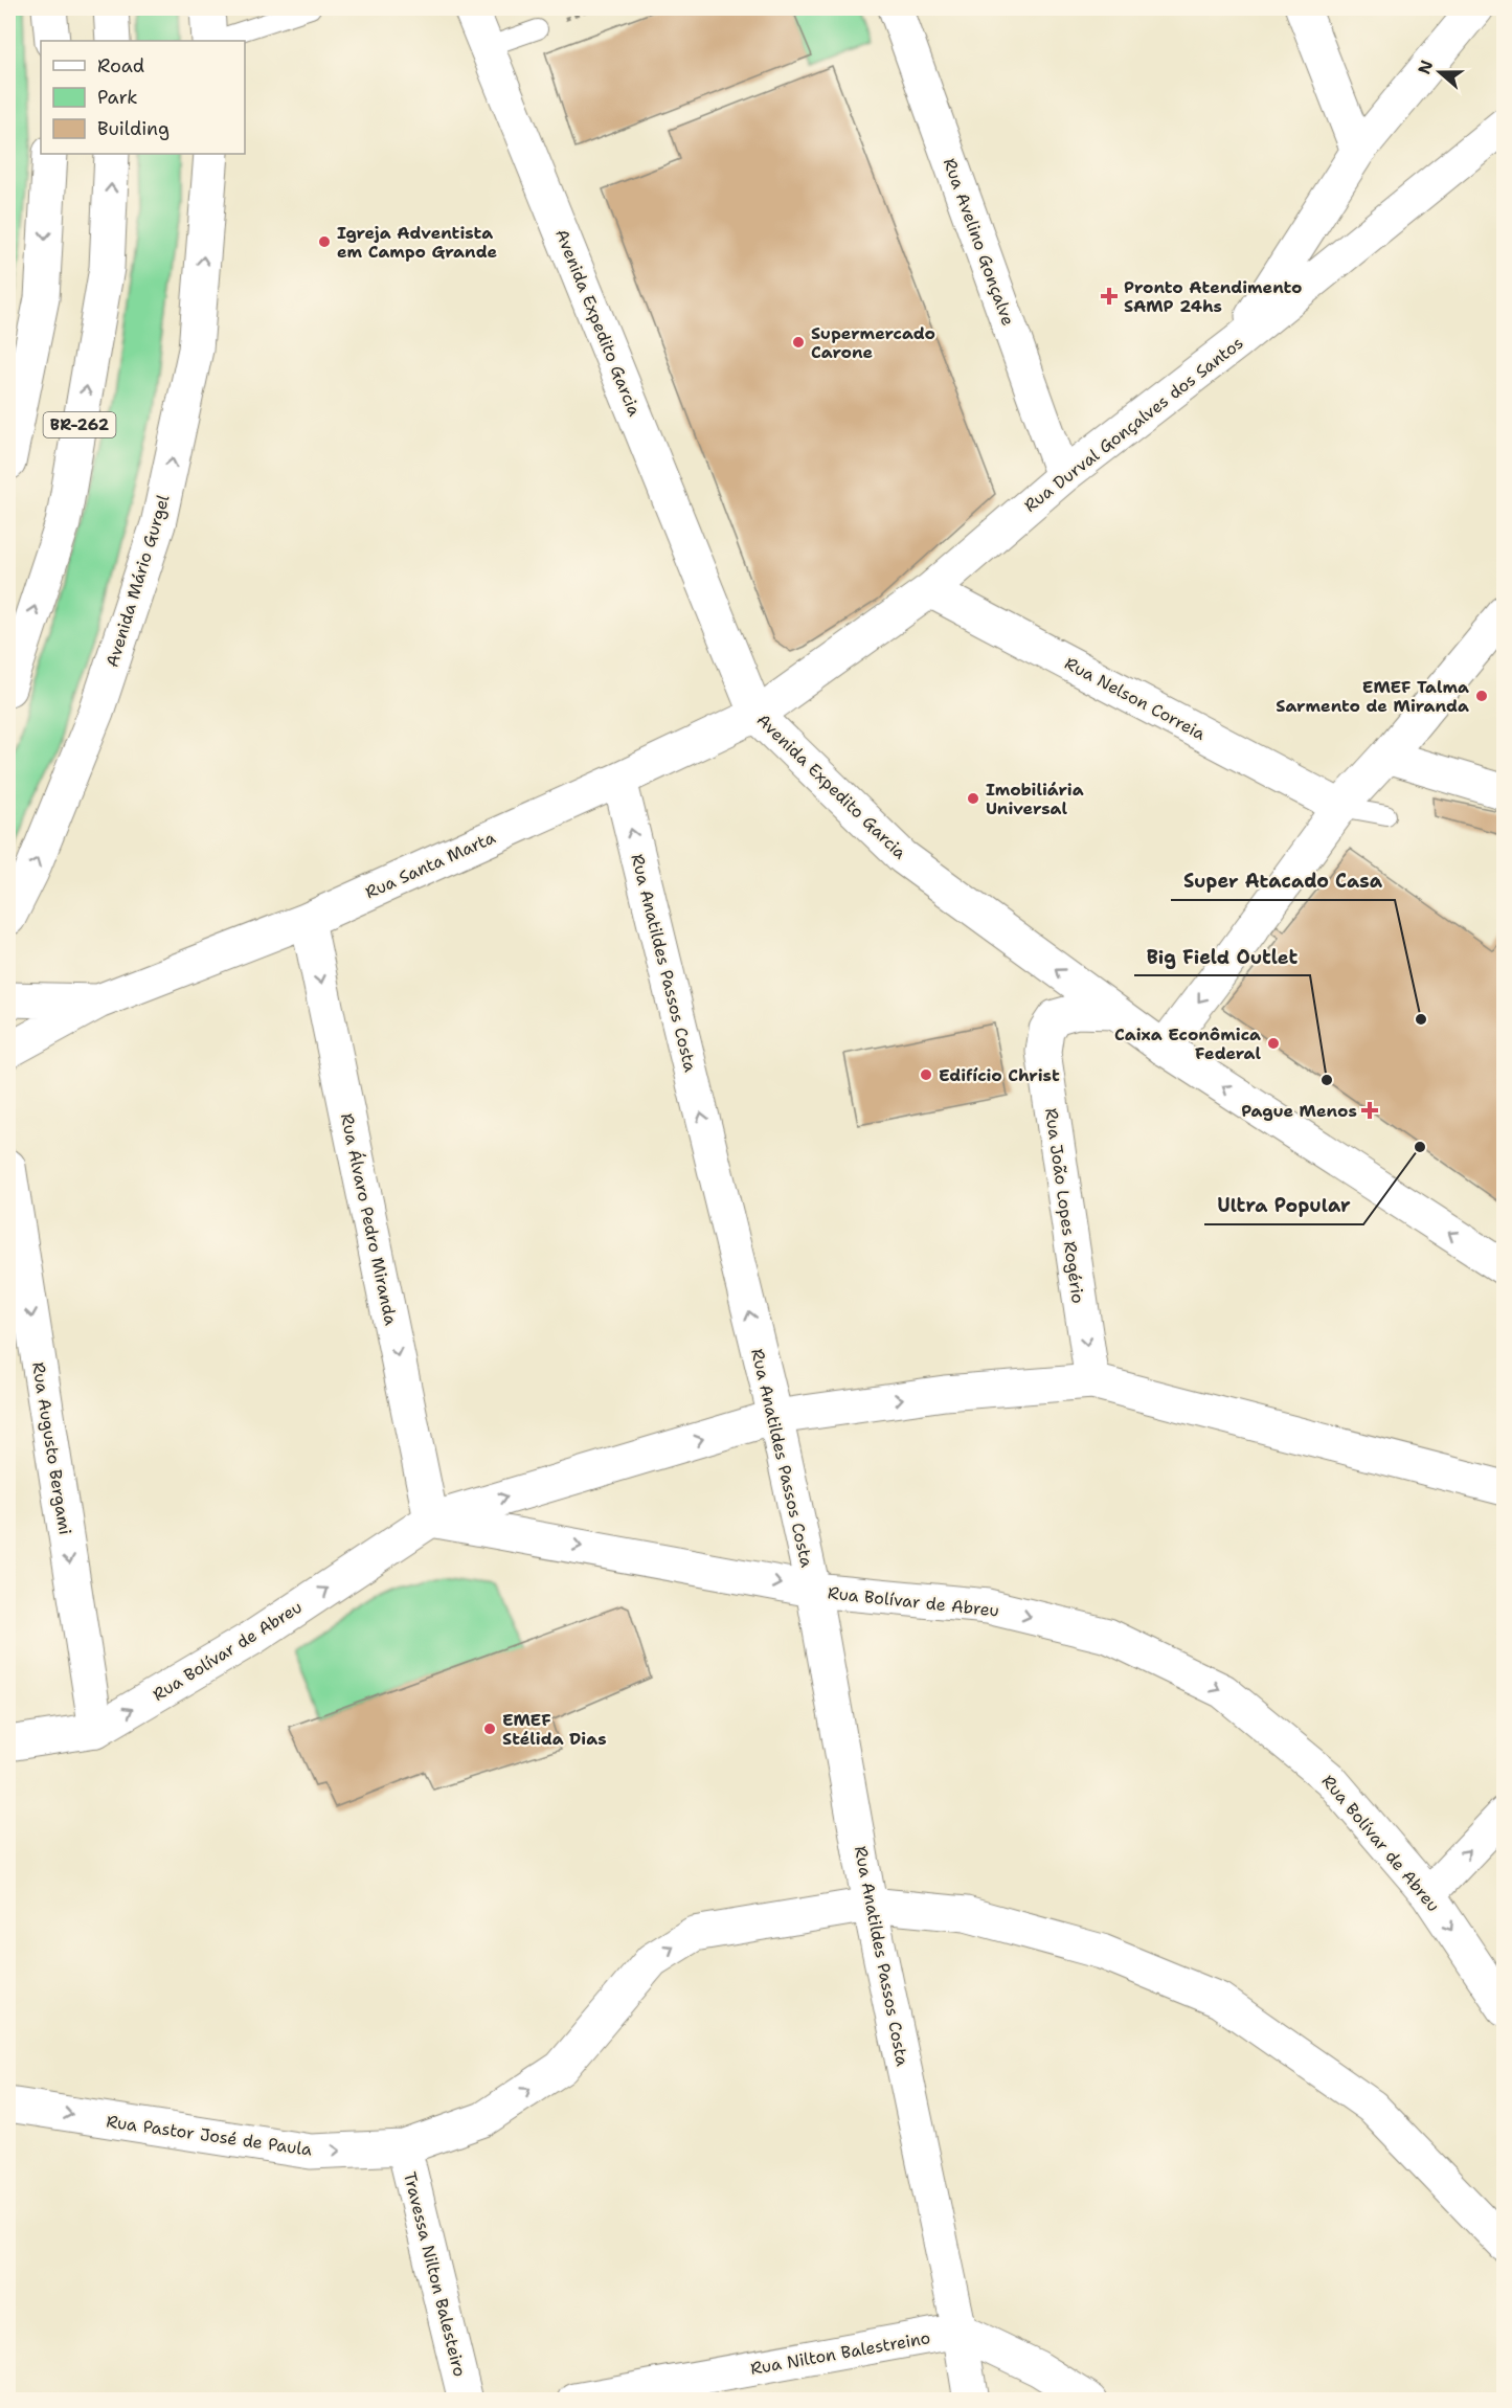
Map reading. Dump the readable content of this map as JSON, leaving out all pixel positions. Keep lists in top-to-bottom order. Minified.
{"streets":{"street":["Rua Avelino Gonçalve","Avenida Expedito Garcia","Rua Durval Gonçalves dos Santos","BR-262","Avenida Mário Gurgel","Rua Nelson Correia","Rua Santa Marta","Rua Anatildes Passos Costa","Rua João Lopes Rogério","Rua Álvaro Pedro Miranda","Rua Augusto Bergami","Rua Bolívar de Abreu","Rua Pastor José de Paula","Travessa Nilton Balesteiro","Rua Nilton Balestreino"]},"crossings":[["Rua Avelino Gonçalve","Rua Durval Gonçalves dos Santos"],["Avenida Expedito Garcia","Rua Durval Gonçalves dos Santos"],["Avenida Expedito Garcia","Rua Santa Marta"],["Avenida Expedito Garcia","Rua João Lopes Rogério"],["Rua Durval Gonçalves dos Santos","Rua Nelson Correia"],["Rua Durval Gonçalves dos Santos","Rua Santa Marta"],["Rua Santa Marta","Rua Anatildes Passos Costa"],["Rua Santa Marta","Rua Álvaro Pedro Miranda"],["Rua Anatildes Passos Costa","Rua Bolívar de Abreu"],["Rua Anatildes Passos Costa","Rua Pastor José de Paula"],["Rua Anatildes Passos Costa","Rua Nilton Balestreino"],["Rua João Lopes Rogério","Rua Bolívar de Abreu"],["Rua Álvaro Pedro Miranda","Rua Bolívar de Abreu"],["Rua Augusto Bergami","Rua Bolívar de Abreu"],["Rua Pastor José de Paula","Travessa Nilton Balesteiro"]],"one_way":["Avenida Expedito Garcia","Rua Anatildes Passos Costa","Rua João Lopes Rogério","Rua Álvaro Pedro Miranda","Rua Augusto Bergami","Rua Bolívar de Abreu","Rua Pastor José de Paula"],"places":{"other":["Igreja Adventista em Campo Grande","Supermercado Carone","EMEF Talma Sarmento de Miranda","Imobiliária Universal","Super Atacado Casa","Caixa Econômica Federal","Edifício Christ","Big Field Outlet","Ultra Popular","EMEF Stélida Dias"],"health":["Pronto Atendimento SAMP 24hs","Pague Menos"]},"legend":["Road","Park","Building"],"north":"left"}
